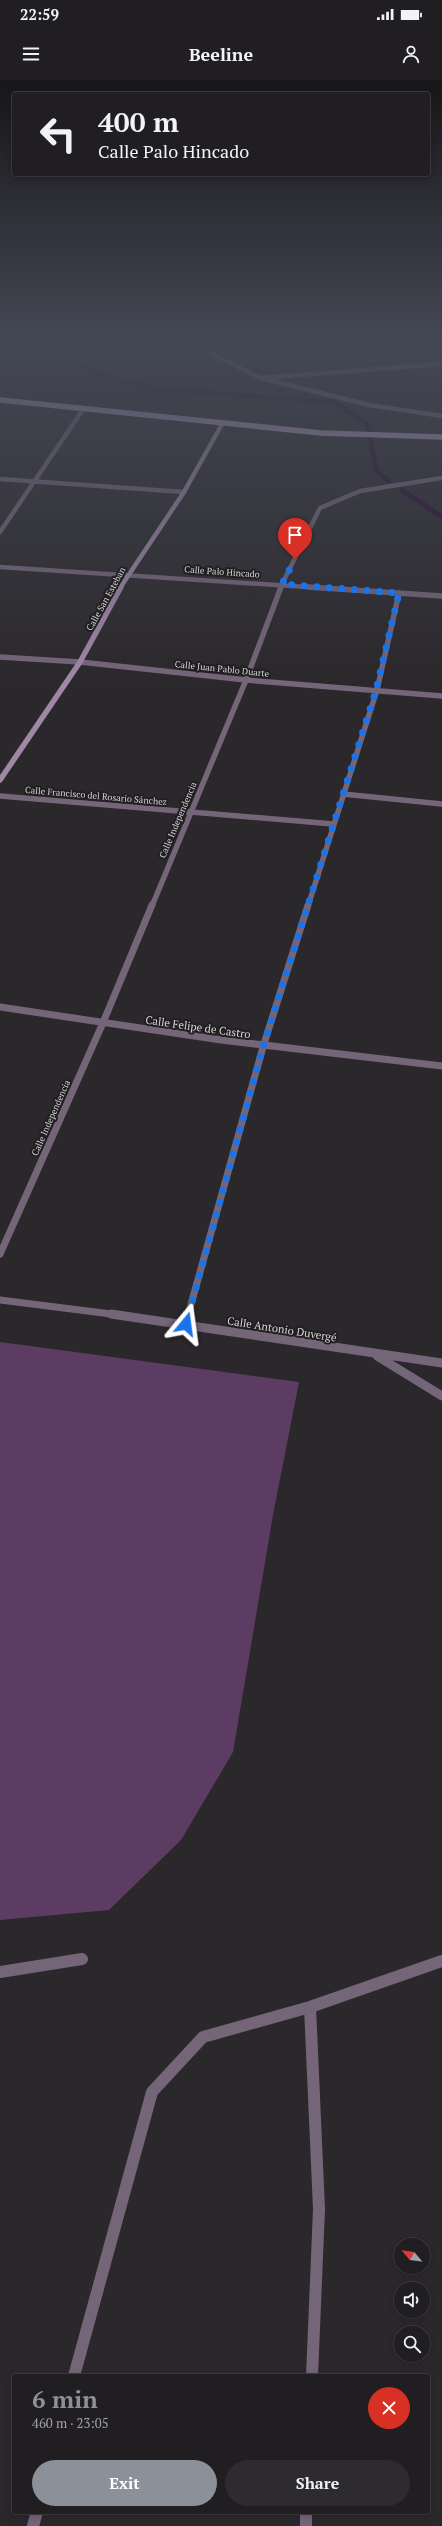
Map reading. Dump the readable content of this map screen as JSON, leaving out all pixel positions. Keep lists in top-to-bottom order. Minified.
{"streets":{"street":["Calle Palo Hincado","Calle San Esteban","Calle Juan Pablo Duarte","Calle Francisco del Rosario Sánchez","Calle Independencia","Calle Felipe de Castro","Calle Antonio Duvergé"]},"crossings":[["Calle Palo Hincado","Calle San Esteban"],["Calle Palo Hincado","Calle Independencia"],["Calle San Esteban","Calle Juan Pablo Duarte"],["Calle Juan Pablo Duarte","Calle Independencia"],["Calle Francisco del Rosario Sánchez","Calle Independencia"],["Calle Independencia","Calle Felipe de Castro"]],"north":"top left","page":{"status":"22:59","header":"Beeline","turn":["400 m","Calle Palo Hincado"],"heading":["6 min","460 m · 23:05"],"buttons":["Exit","Share"]}}
